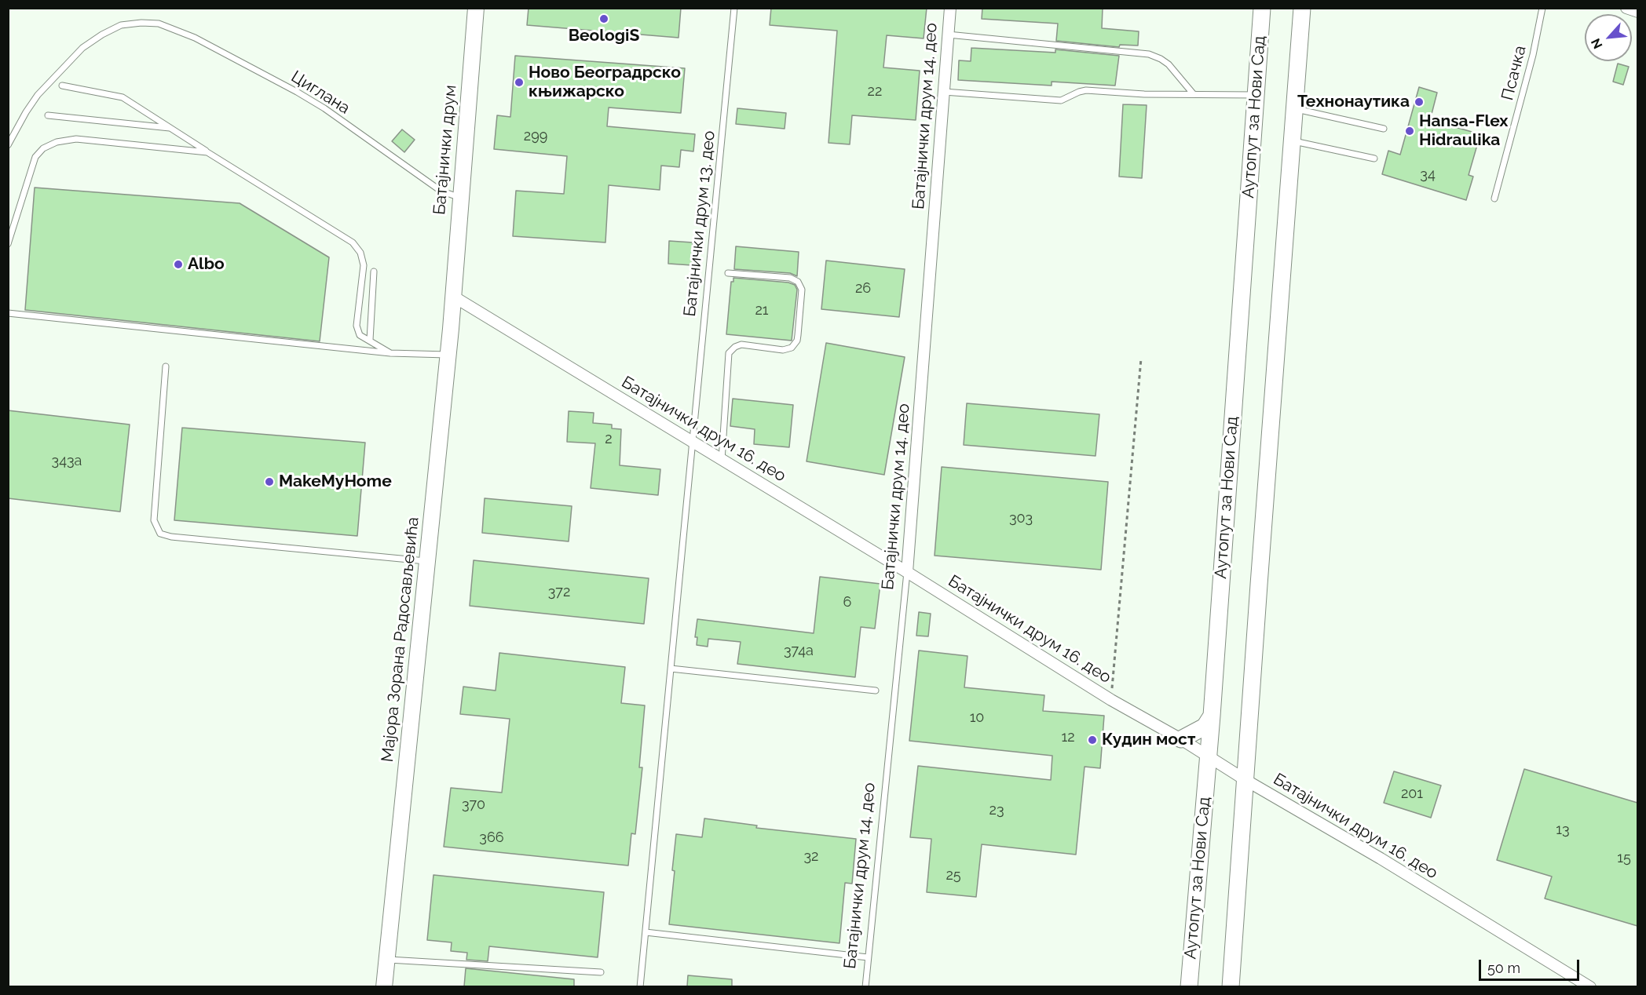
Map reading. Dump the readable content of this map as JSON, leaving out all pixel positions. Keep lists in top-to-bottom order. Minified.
{"streets":{"main road":["Аутопут за Нови Сад","Батајнички друм","Мајора Зорана Радосављевића"],"street":["Батајнички друм 14. део","Батајнички друм 16. део"],"lane":["Псачка","Циглана","Батајнички друм 13. део"]},"crossings":[["Циглана","Батајнички друм"],["Батајнички друм 14. део","Батајнички друм 16. део"],["Аутопут за Нови Сад","Батајнички друм 16. део"],["Батајнички друм","Батајнички друм 16. део"],["Батајнички друм","Мајора Зорана Радосављевића"],["Батајнички друм 13. део","Батајнички друм 16. део"],["Батајнички друм 16. део","Мајора Зорана Радосављевића"]],"places":["BeologiS","Ново Београдрско књижарско","Технонаутика","Hansa-Flex Hidraulika","Albo","MakeMyHome","Кудин мост"],"house_numbers":["22","299","34","26","21","2","343a","303","372","6","374a","10","12","201","370","23","13","366","32","15","25"],"scale_bar":"50 m","north":"bottom left"}
